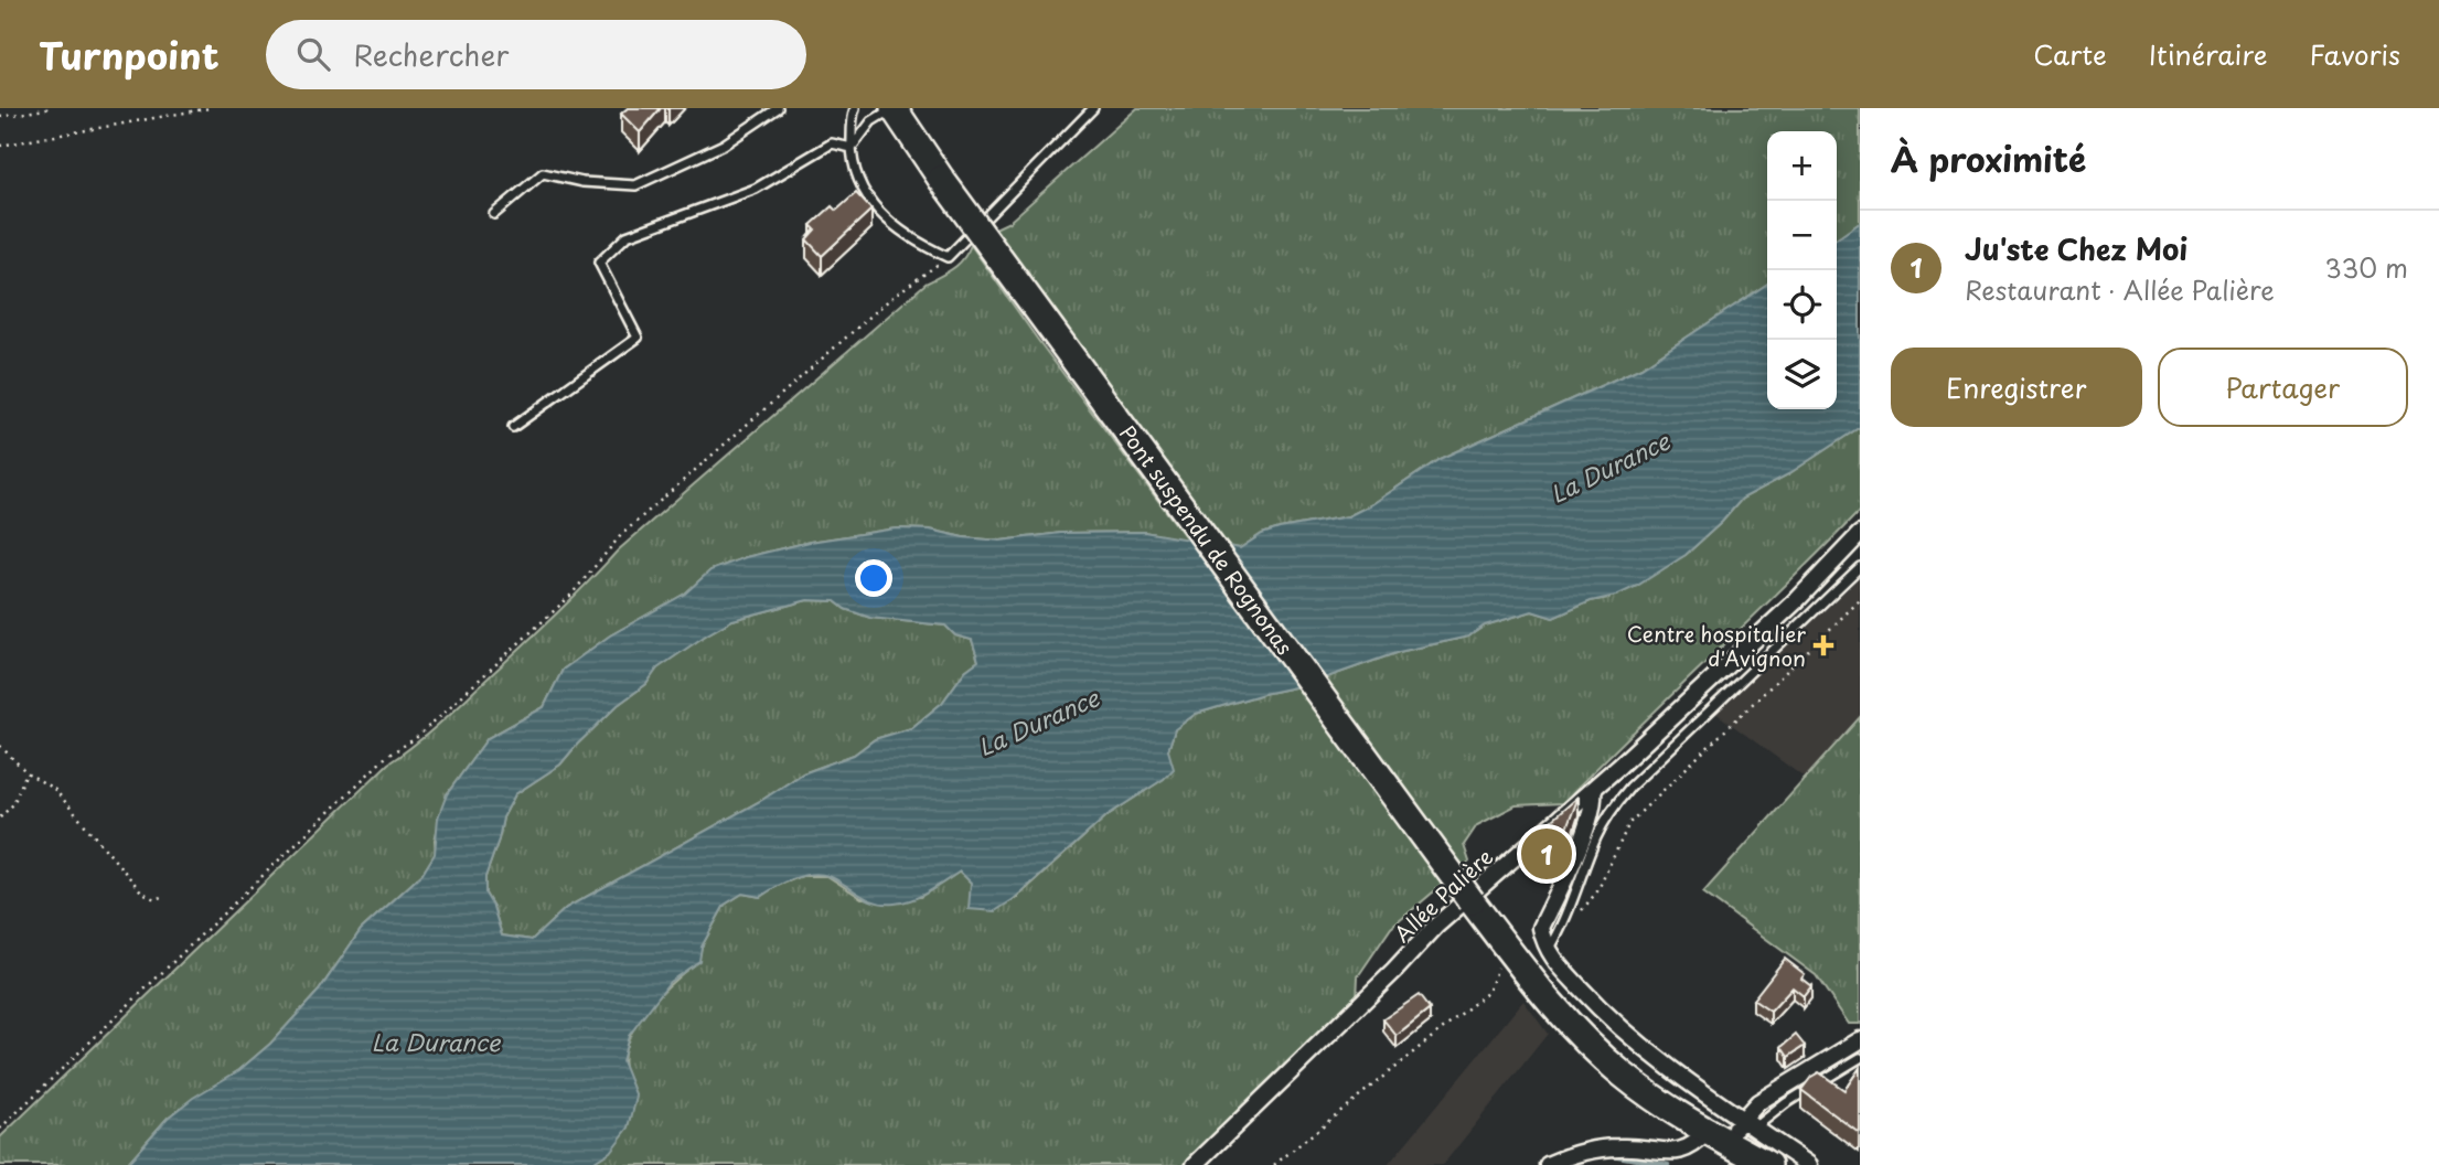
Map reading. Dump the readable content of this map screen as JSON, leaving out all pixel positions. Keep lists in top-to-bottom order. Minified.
{"streets":{"main road":["Pont suspendu de Rognonas"],"street":["Allée Palière"]},"water":["La Durance"],"places":{"health":["Centre hospitalier d'Avignon"]},"page":{"header":"Turnpoint","search":"Rechercher","nav":["Carte","Itinéraire","Favoris"],"heading":"À proximité","map_buttons":["+","−"],"list":[{"mark":"1","name":"Ju'ste Chez Moi","note":"Restaurant · Allée Palière","value":"330 m"}],"buttons":["Enregistrer","Partager"],"pins":"1"}}
